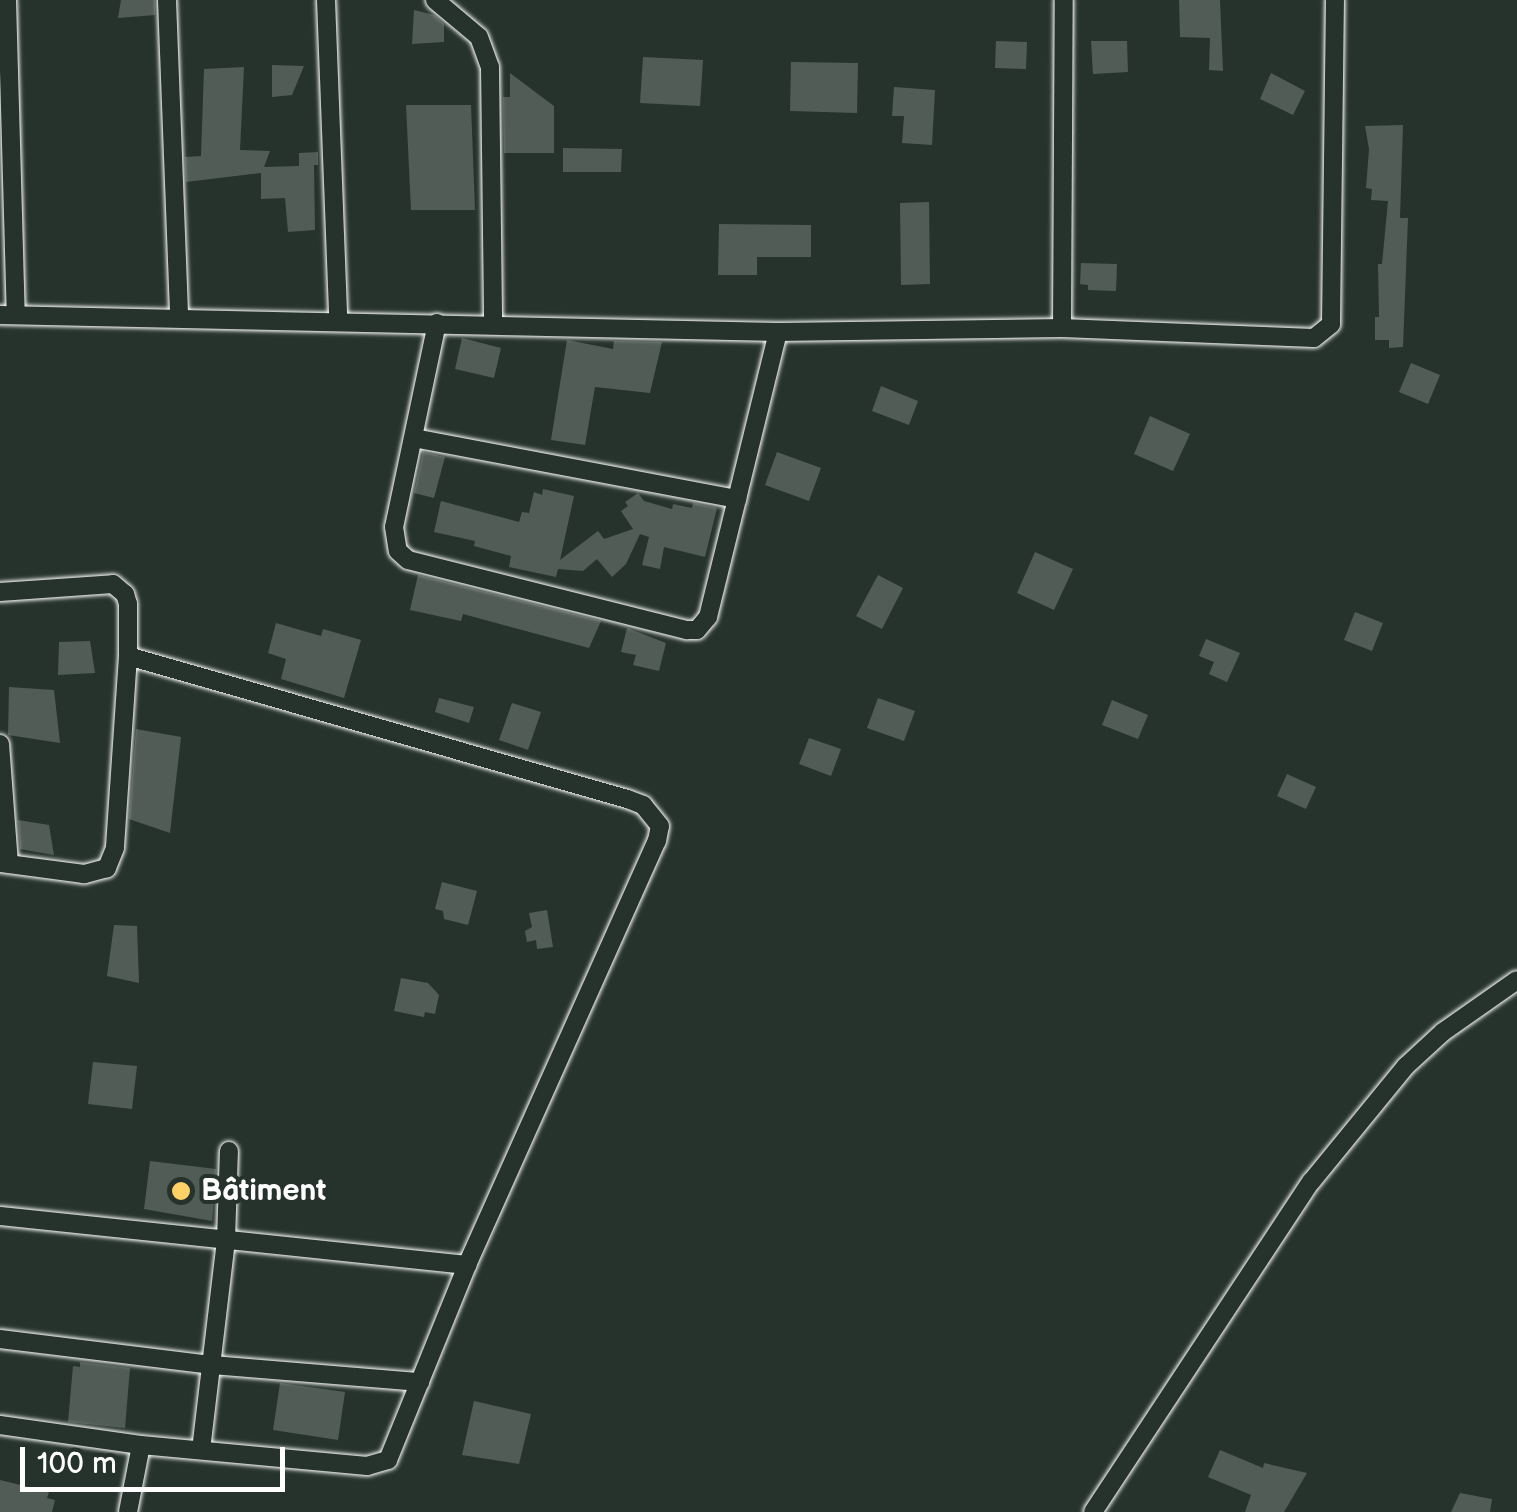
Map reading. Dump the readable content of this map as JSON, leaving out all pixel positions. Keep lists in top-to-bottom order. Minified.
{"places":["Bâtiment"],"scale_bar":"100 m"}
